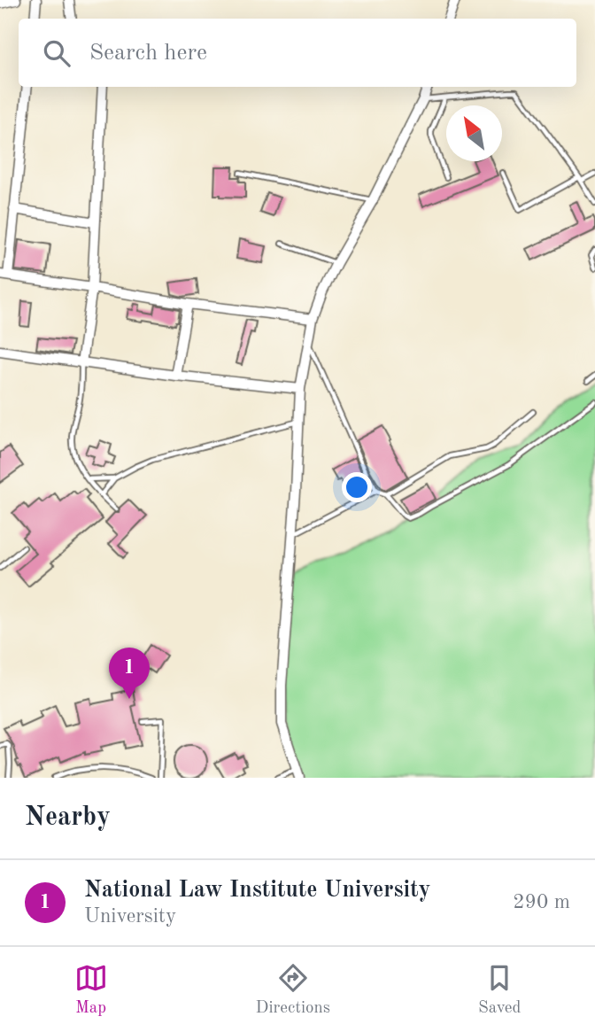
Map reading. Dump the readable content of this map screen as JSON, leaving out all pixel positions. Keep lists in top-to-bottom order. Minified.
{"north":"top left","page":{"search":"Search here","pins":"1","heading":"Nearby","list":[{"mark":"1","name":"National Law Institute University","note":"University","value":"290 m"}],"nav":["Map","Directions","Saved"]}}
